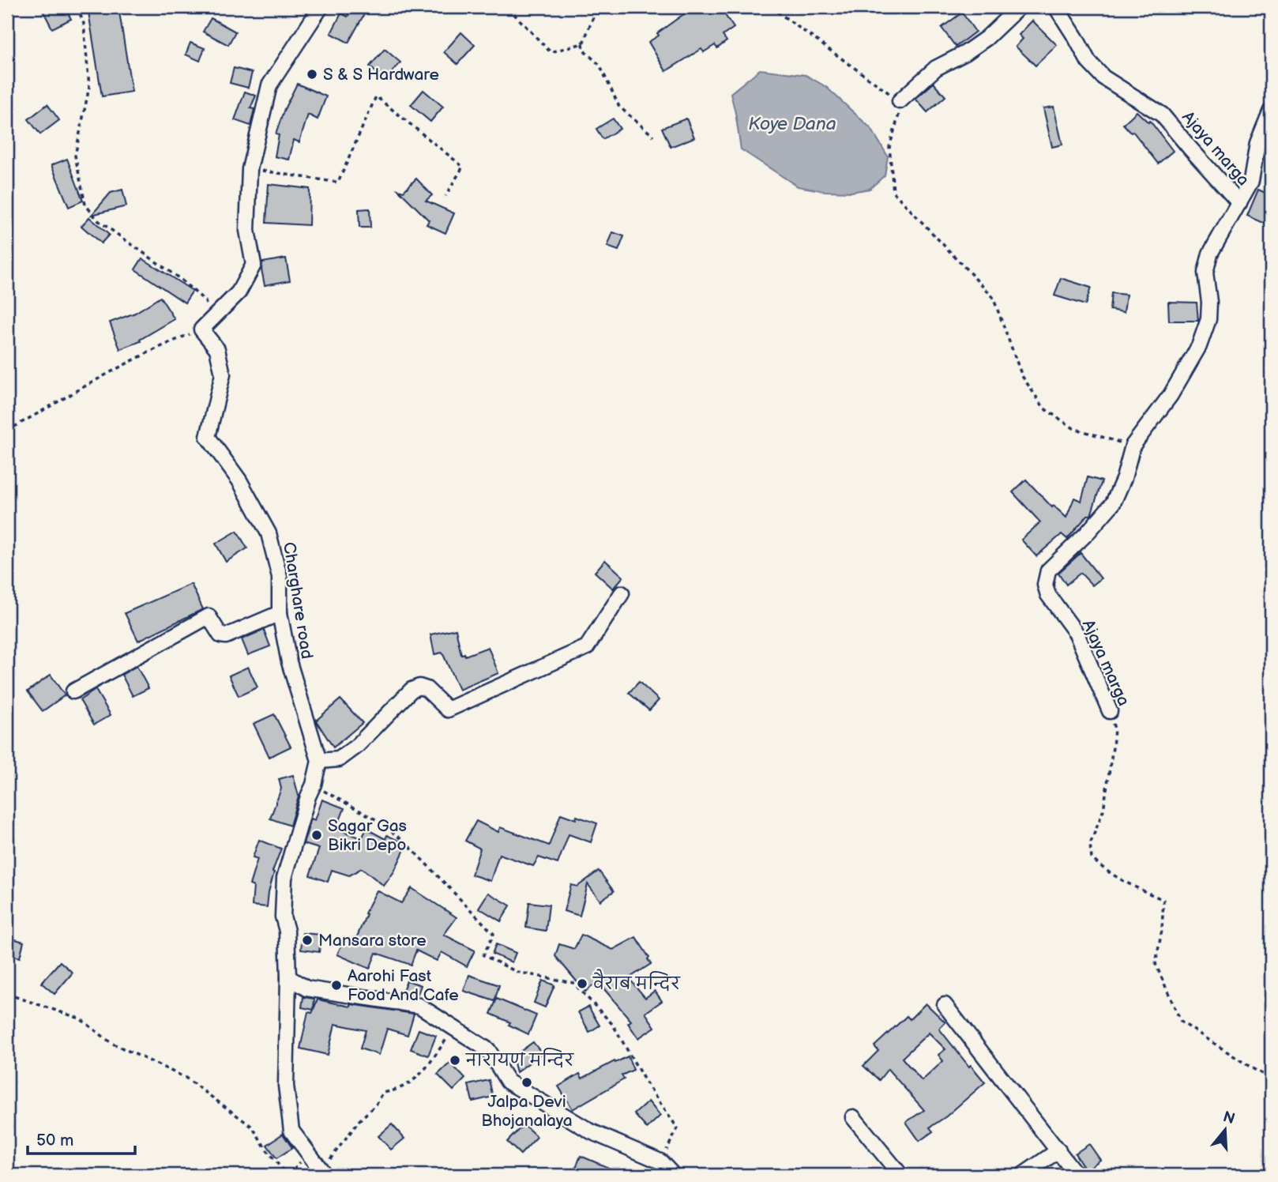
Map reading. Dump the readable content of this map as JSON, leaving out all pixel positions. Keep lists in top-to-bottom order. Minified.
{"streets":{"street":["Ajaya marga","Charghare road"]},"water":["Koye Dana"],"places":["S & S Hardware","Sagar Gas Bikri Depo","Mansara store","वैराब मन्दिर","Aarohi Fast Food And Cafe","नारायण मन्दिर","Jalpa Devi Bhojanalaya"],"scale_bar":"50 m","north":"top"}
